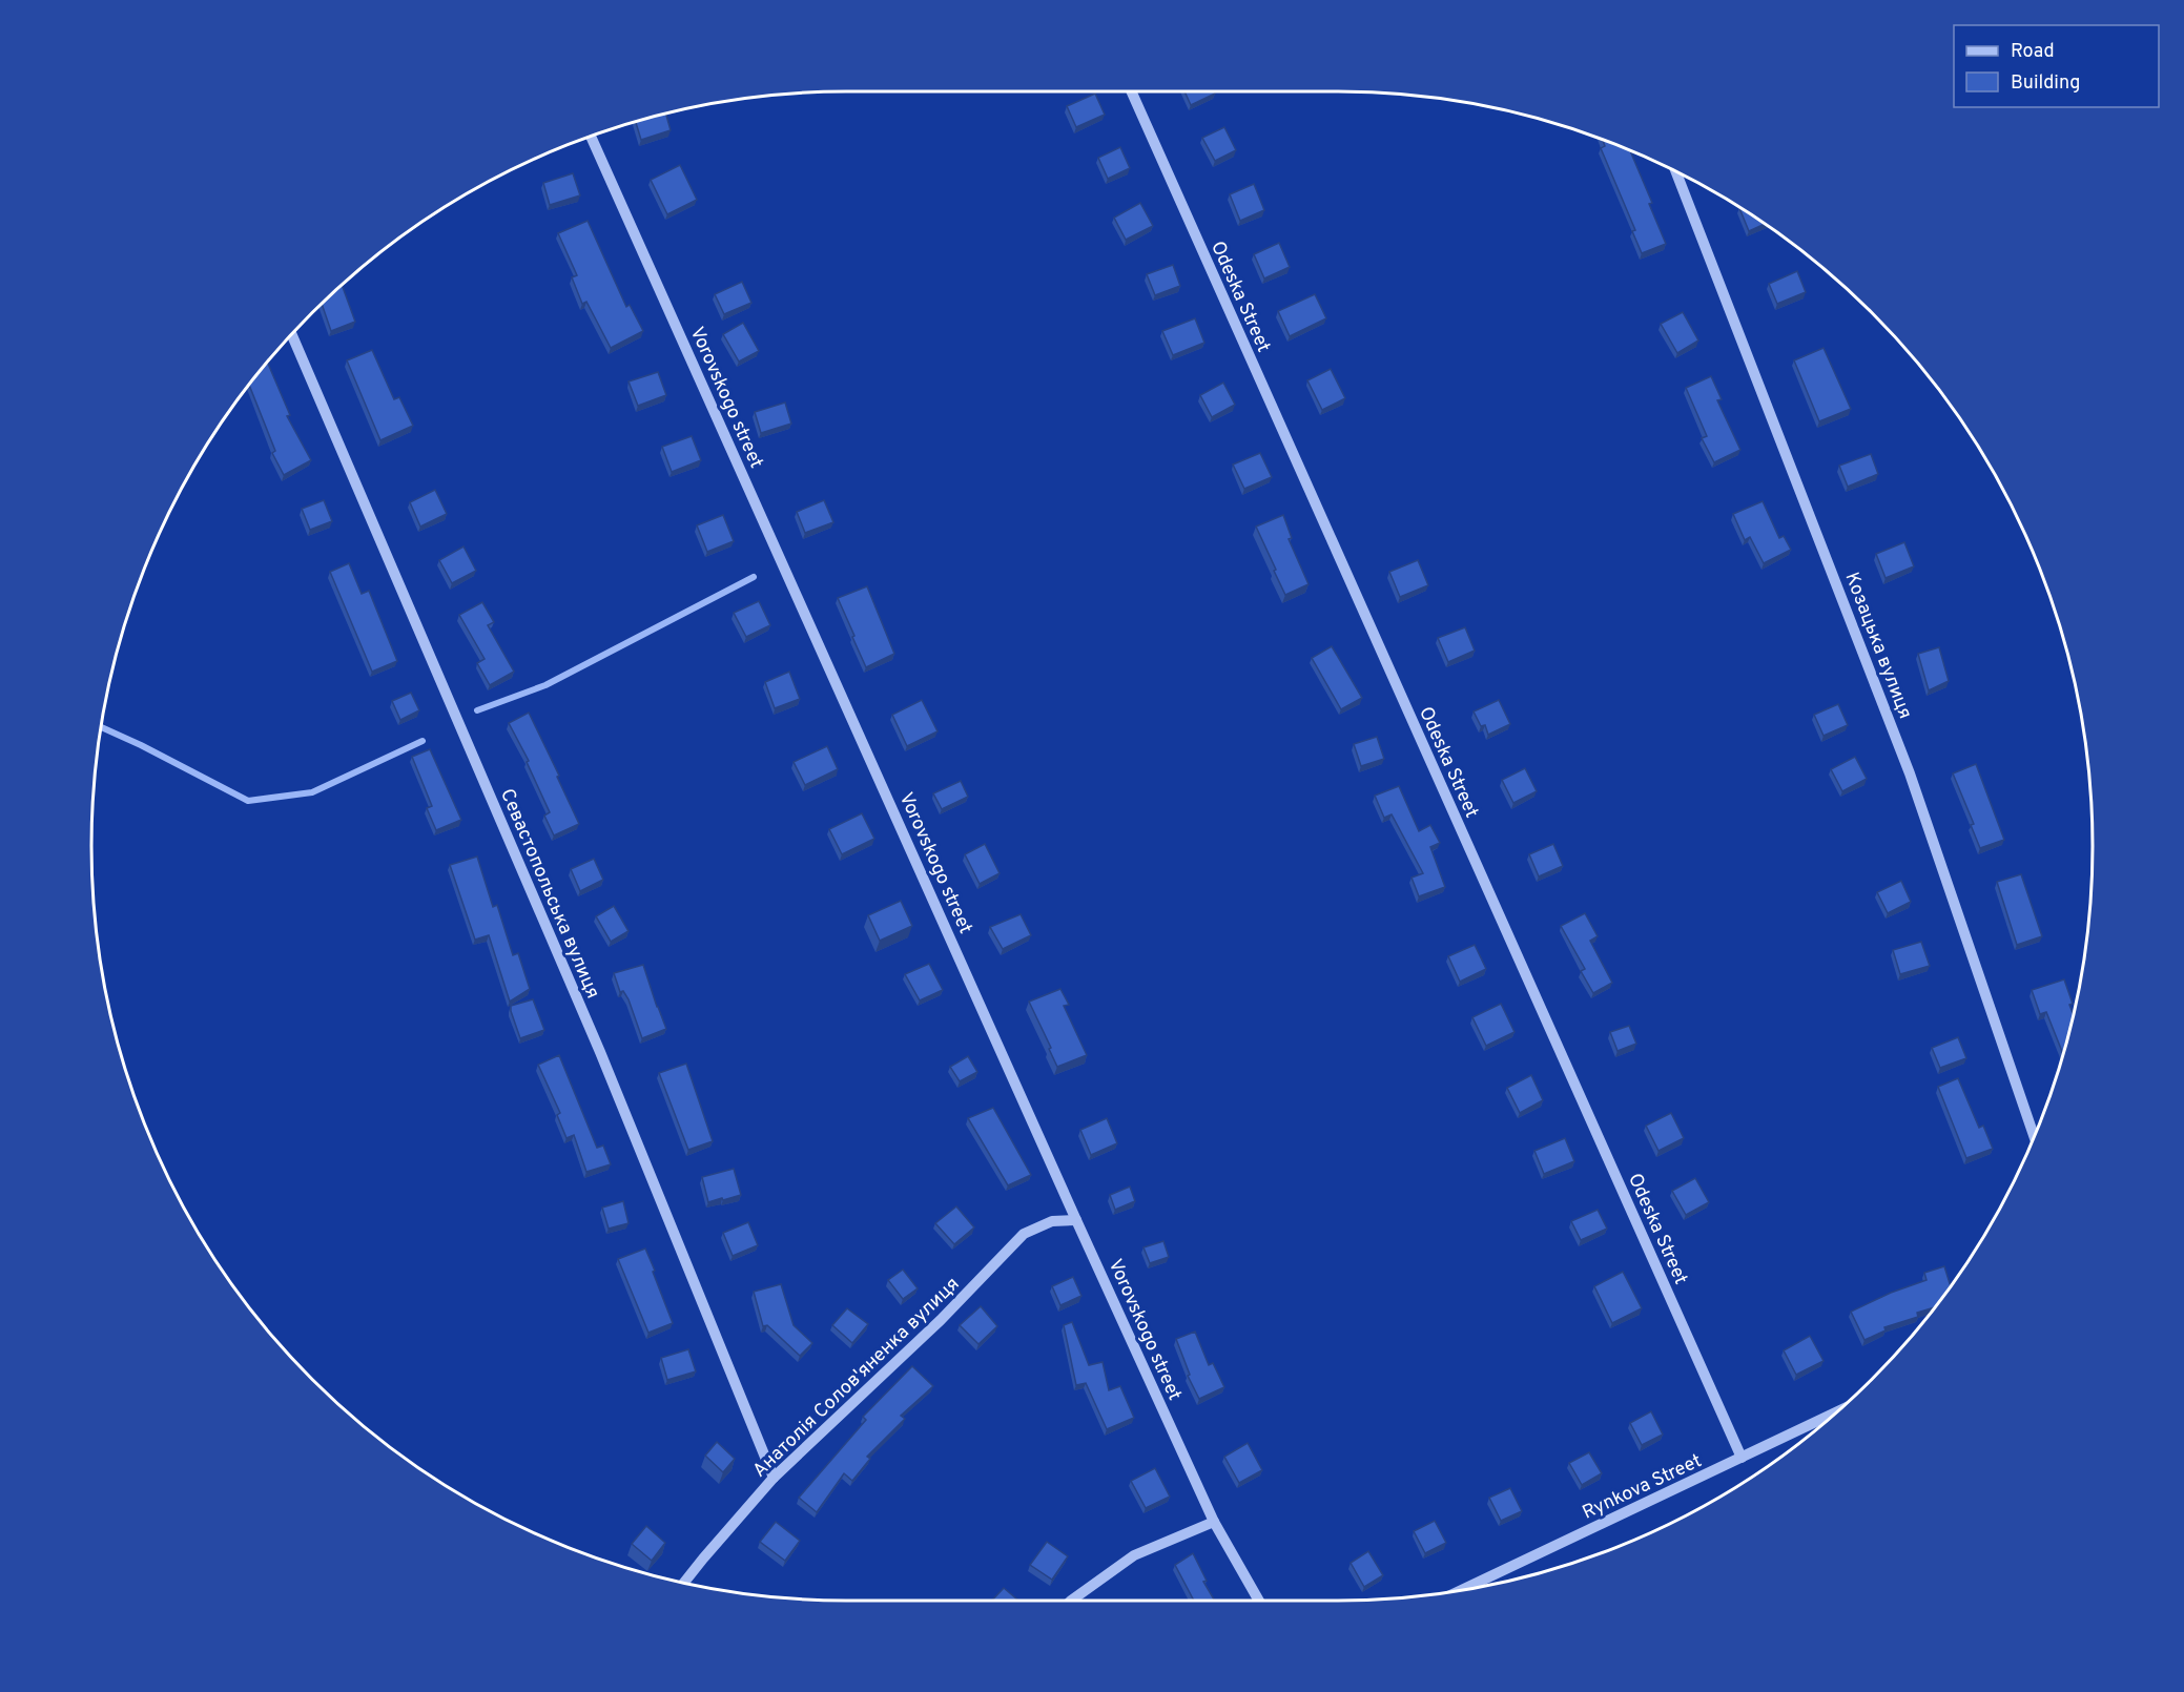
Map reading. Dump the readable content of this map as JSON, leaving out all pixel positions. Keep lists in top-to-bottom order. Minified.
{"streets":{"street":["Odeska Street","Vorovskogo street","Козацька вулиця","Севастопольська вулиця","Анатолія Солов'яненка вулиця","Rynkova Street"]},"crossings":[["Odeska Street","Rynkova Street"],["Vorovskogo street","Анатолія Солов'яненка вулиця"],["Севастопольська вулиця","Анатолія Солов'яненка вулиця"]],"legend":["Road","Building"]}
